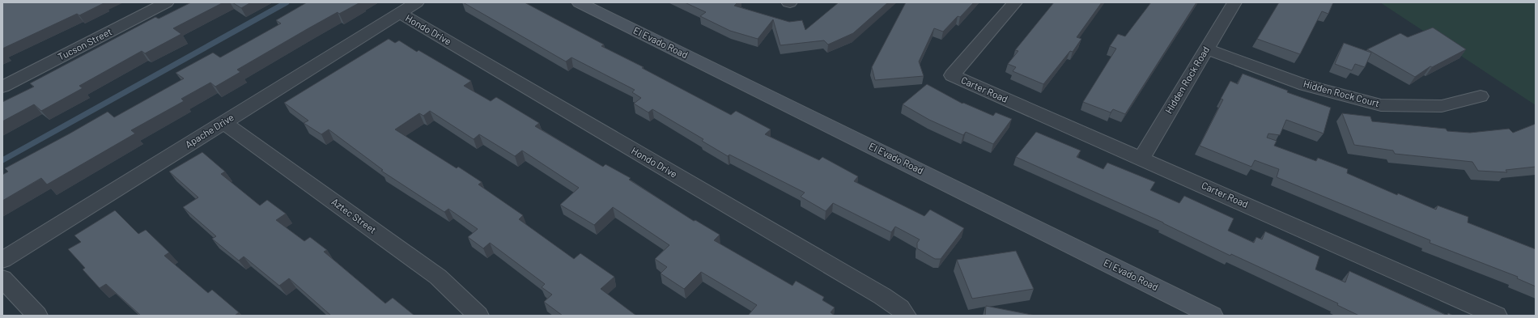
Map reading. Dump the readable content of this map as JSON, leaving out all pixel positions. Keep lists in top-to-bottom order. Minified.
{"streets":{"main road":["El Evado Road"],"street":["Hondo Drive","Tucson Street","Hidden Rock Road","Carter Road","Hidden Rock Court","Apache Drive","Aztec Street"]},"crossings":[["Hondo Drive","Apache Drive"],["Hidden Rock Road","Carter Road"],["Hidden Rock Road","Hidden Rock Court"],["Apache Drive","Aztec Street"]]}
